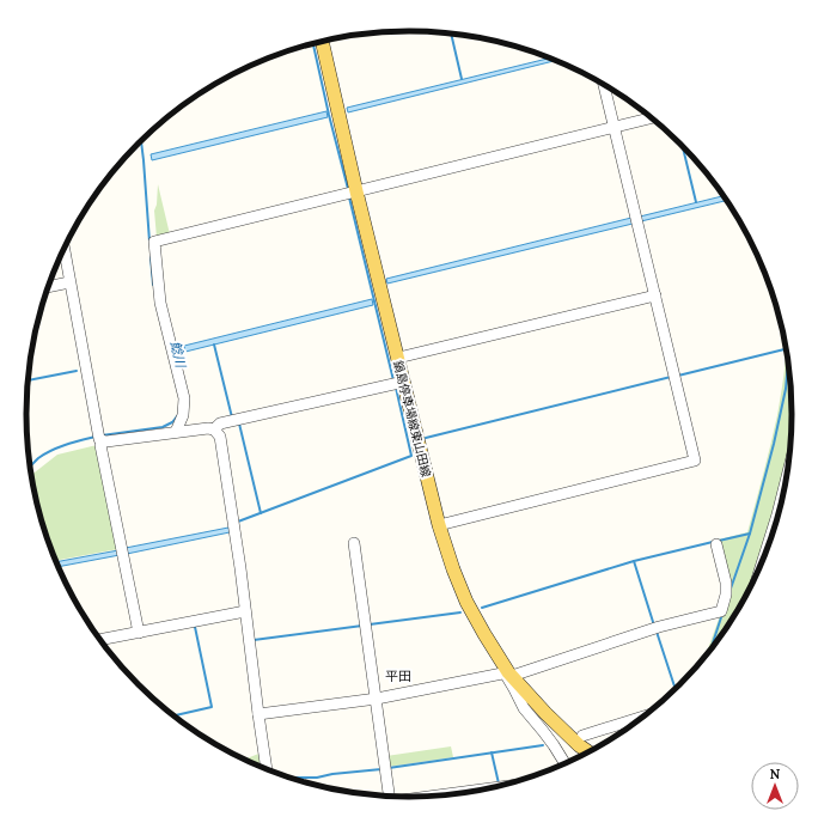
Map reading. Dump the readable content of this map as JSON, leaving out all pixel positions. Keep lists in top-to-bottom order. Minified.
{"streets":{"main road":["鍋島停車場線東山田線"]},"districts":["平田"],"water":["鯰川"],"north":"top"}
